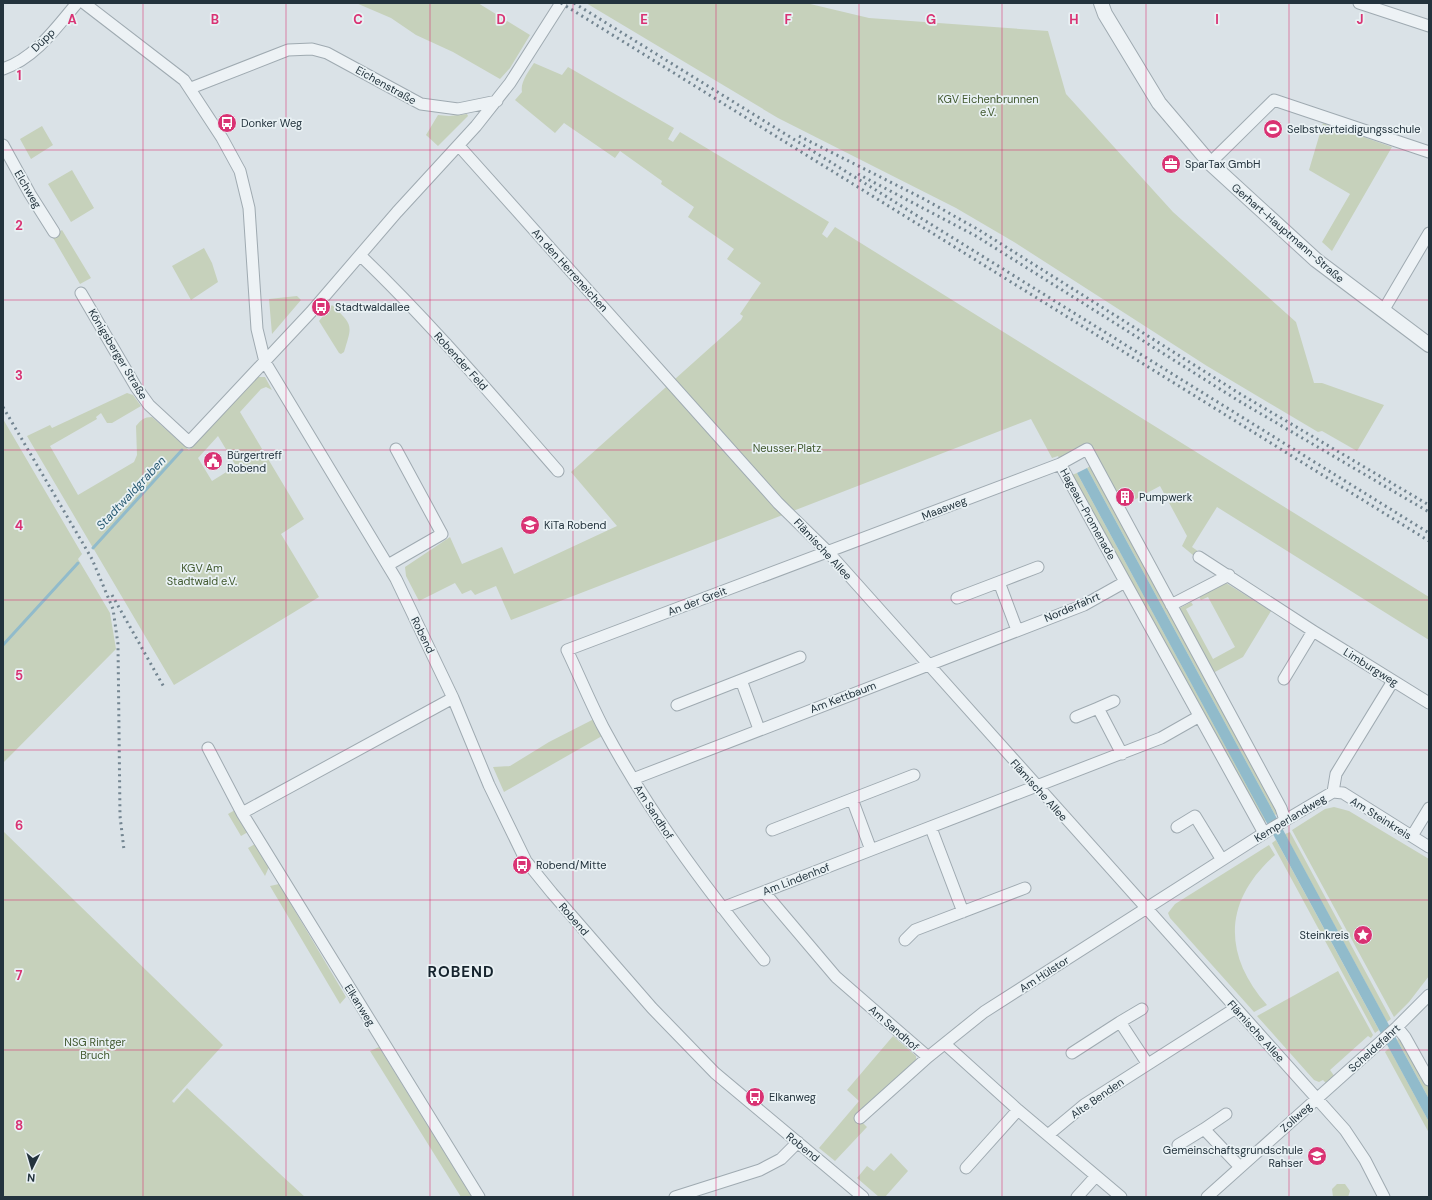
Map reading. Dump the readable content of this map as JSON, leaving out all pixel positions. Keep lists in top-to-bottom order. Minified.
{"streets":{"street":["Düpp","Eichenstraße","Elchweg","Gerhart-Hauptmann-Straße","An den Herreneichen","Königsberger Straße","Robender Feld","Maasweg","Hageau-Promenade","Flämische Allee","An der Greit","Norderfahrt","Robend","Limburgweg","Am Kettbaum","Am Sandhof","Kemperlandweg","Am Steinkreis","Am Lindenhof","Am Hülstor","Elkanweg","Scheldefahrt","Alte Benden","Zollweg"]},"crossings":[["An den Herreneichen","Flämische Allee"],["Königsberger Straße","Robend"],["Maasweg","Hageau-Promenade"],["Maasweg","Flämische Allee"],["Maasweg","An der Greit"],["Hageau-Promenade","Norderfahrt"],["Hageau-Promenade","Kemperlandweg"],["Hageau-Promenade","Am Lindenhof"],["Flämische Allee","An der Greit"],["Flämische Allee","Norderfahrt"],["Flämische Allee","Am Kettbaum"],["Flämische Allee","Kemperlandweg"],["Flämische Allee","Am Lindenhof"],["Flämische Allee","Am Hülstor"],["Flämische Allee","Scheldefahrt"],["Flämische Allee","Alte Benden"],["Flämische Allee","Zollweg"],["An der Greit","Am Sandhof"],["Norderfahrt","Am Kettbaum"],["Limburgweg","Kemperlandweg"],["Am Kettbaum","Am Sandhof"],["Am Sandhof","Am Lindenhof"],["Am Sandhof","Am Hülstor"],["Kemperlandweg","Am Steinkreis"],["Kemperlandweg","Am Hülstor"],["Scheldefahrt","Zollweg"]],"districts":["ROBEND"],"water":["Stadtwaldgraben"],"parks":["KGV Eichenbrunnen e.V.","Neusser Platz","KGV Am Stadtwald e.V.","NSG Rintger Bruch"],"places":{"bus stop":["Donker Weg","Stadtwaldallee","Robend/Mitte","Elkanweg"],"sports":["Selbstverteidigungsschule"],"office":["SparTax GmbH"],"public building":["Bürgertreff Robend"],"building":["Pumpwerk"],"school or university":["KiTa Robend","Gemeinschaftsgrundschule Rahser"],"place":["Steinkreis"]},"north":"bottom","grid":{"columns":["A","B","C","D","E","F","G","H","I","J"],"rows":["1","2","3","4","5","6","7","8"]}}
